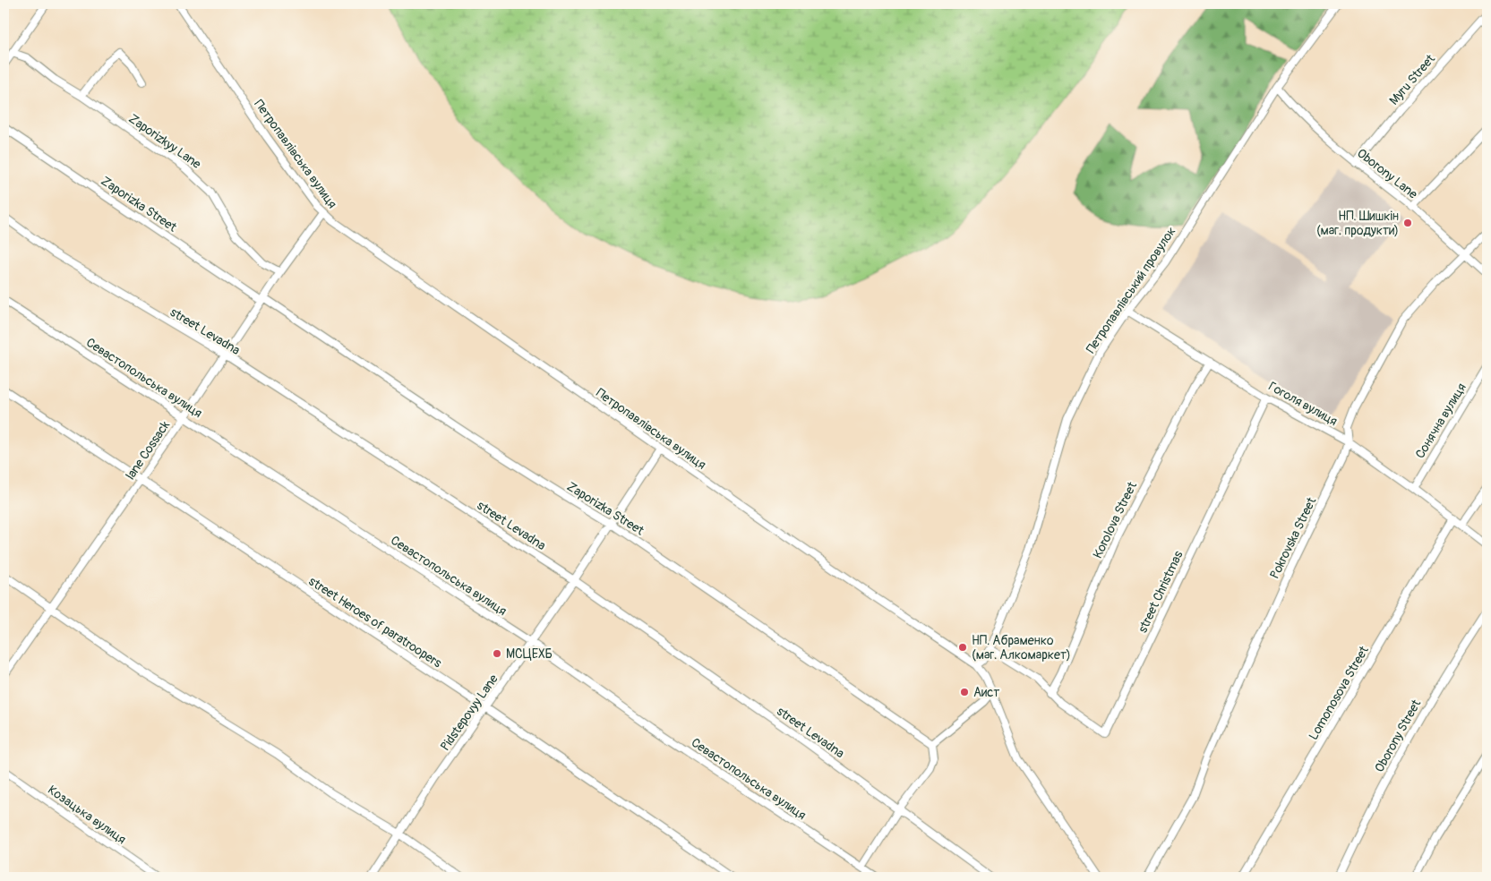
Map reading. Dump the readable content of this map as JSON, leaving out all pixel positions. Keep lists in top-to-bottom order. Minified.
{"streets":{"street":["Myru Street","Zaporizkyy Lane","Петропавлівська вулиця","Oborony Lane","Zaporizka Street","Петропавлівський провулок","street Levadna","Севастопольська вулиця","Гоголя вулиця","Сонячна вулиця","lane Cossack","Korolova Street","Pokrovska Street","street Christmas","street Heroes of paratroopers","Lomonosova Street","Pidstepovyy Lane","Oborony Street","Козацька вулиця"]},"crossings":[["Myru Street","Oborony Lane"],["Zaporizkyy Lane","lane Cossack"],["Петропавлівська вулиця","Петропавлівський провулок"],["Петропавлівська вулиця","lane Cossack"],["Петропавлівська вулиця","Pidstepovyy Lane"],["Oborony Lane","Петропавлівський провулок"],["Oborony Lane","Pokrovska Street"],["Zaporizka Street","lane Cossack"],["Zaporizka Street","Pidstepovyy Lane"],["Петропавлівський провулок","Гоголя вулиця"],["street Levadna","lane Cossack"],["street Levadna","Pidstepovyy Lane"],["Севастопольська вулиця","lane Cossack"],["Севастопольська вулиця","Pidstepovyy Lane"],["Гоголя вулиця","Сонячна вулиця"],["Гоголя вулиця","Korolova Street"],["Гоголя вулиця","Pokrovska Street"],["Гоголя вулиця","street Christmas"],["Гоголя вулиця","Lomonosova Street"],["lane Cossack","street Heroes of paratroopers"],["Korolova Street","street Christmas"],["street Heroes of paratroopers","Pidstepovyy Lane"]],"places":["НП. Шишкін (маг. продукти)","НП. Абраменко (маг. Алкомаркет)","МСЦЕХБ","Аист"]}
